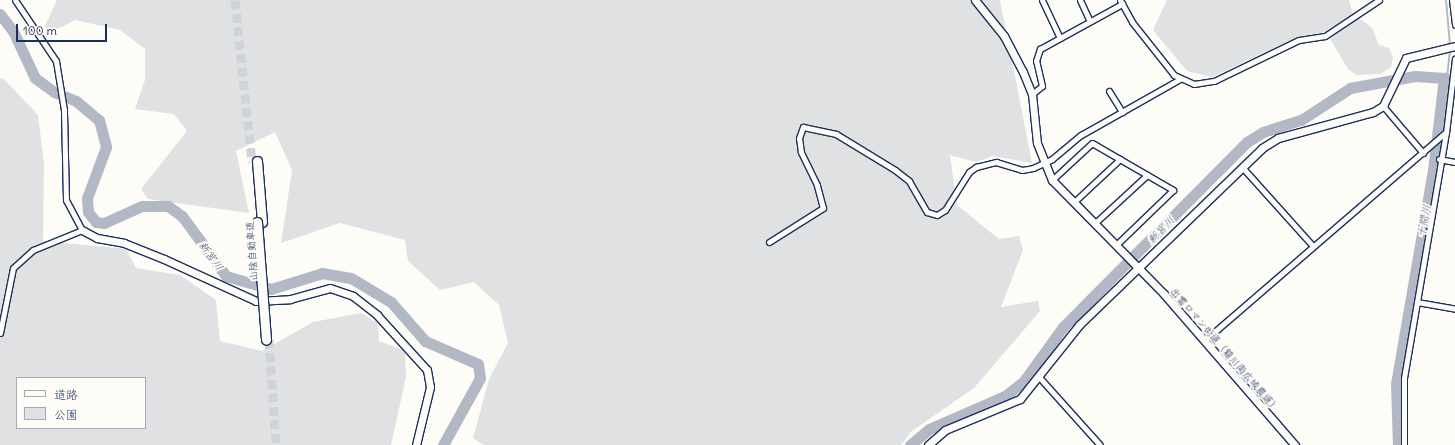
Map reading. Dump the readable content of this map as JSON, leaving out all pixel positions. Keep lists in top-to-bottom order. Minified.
{"streets":{"highway":["山陰自動車道"],"street":["出雲ロマン街道（簸川南広域農道）"]},"water":["十間川","新宮川"],"legend":["道路","公園"],"scale_bar":"100 m"}
